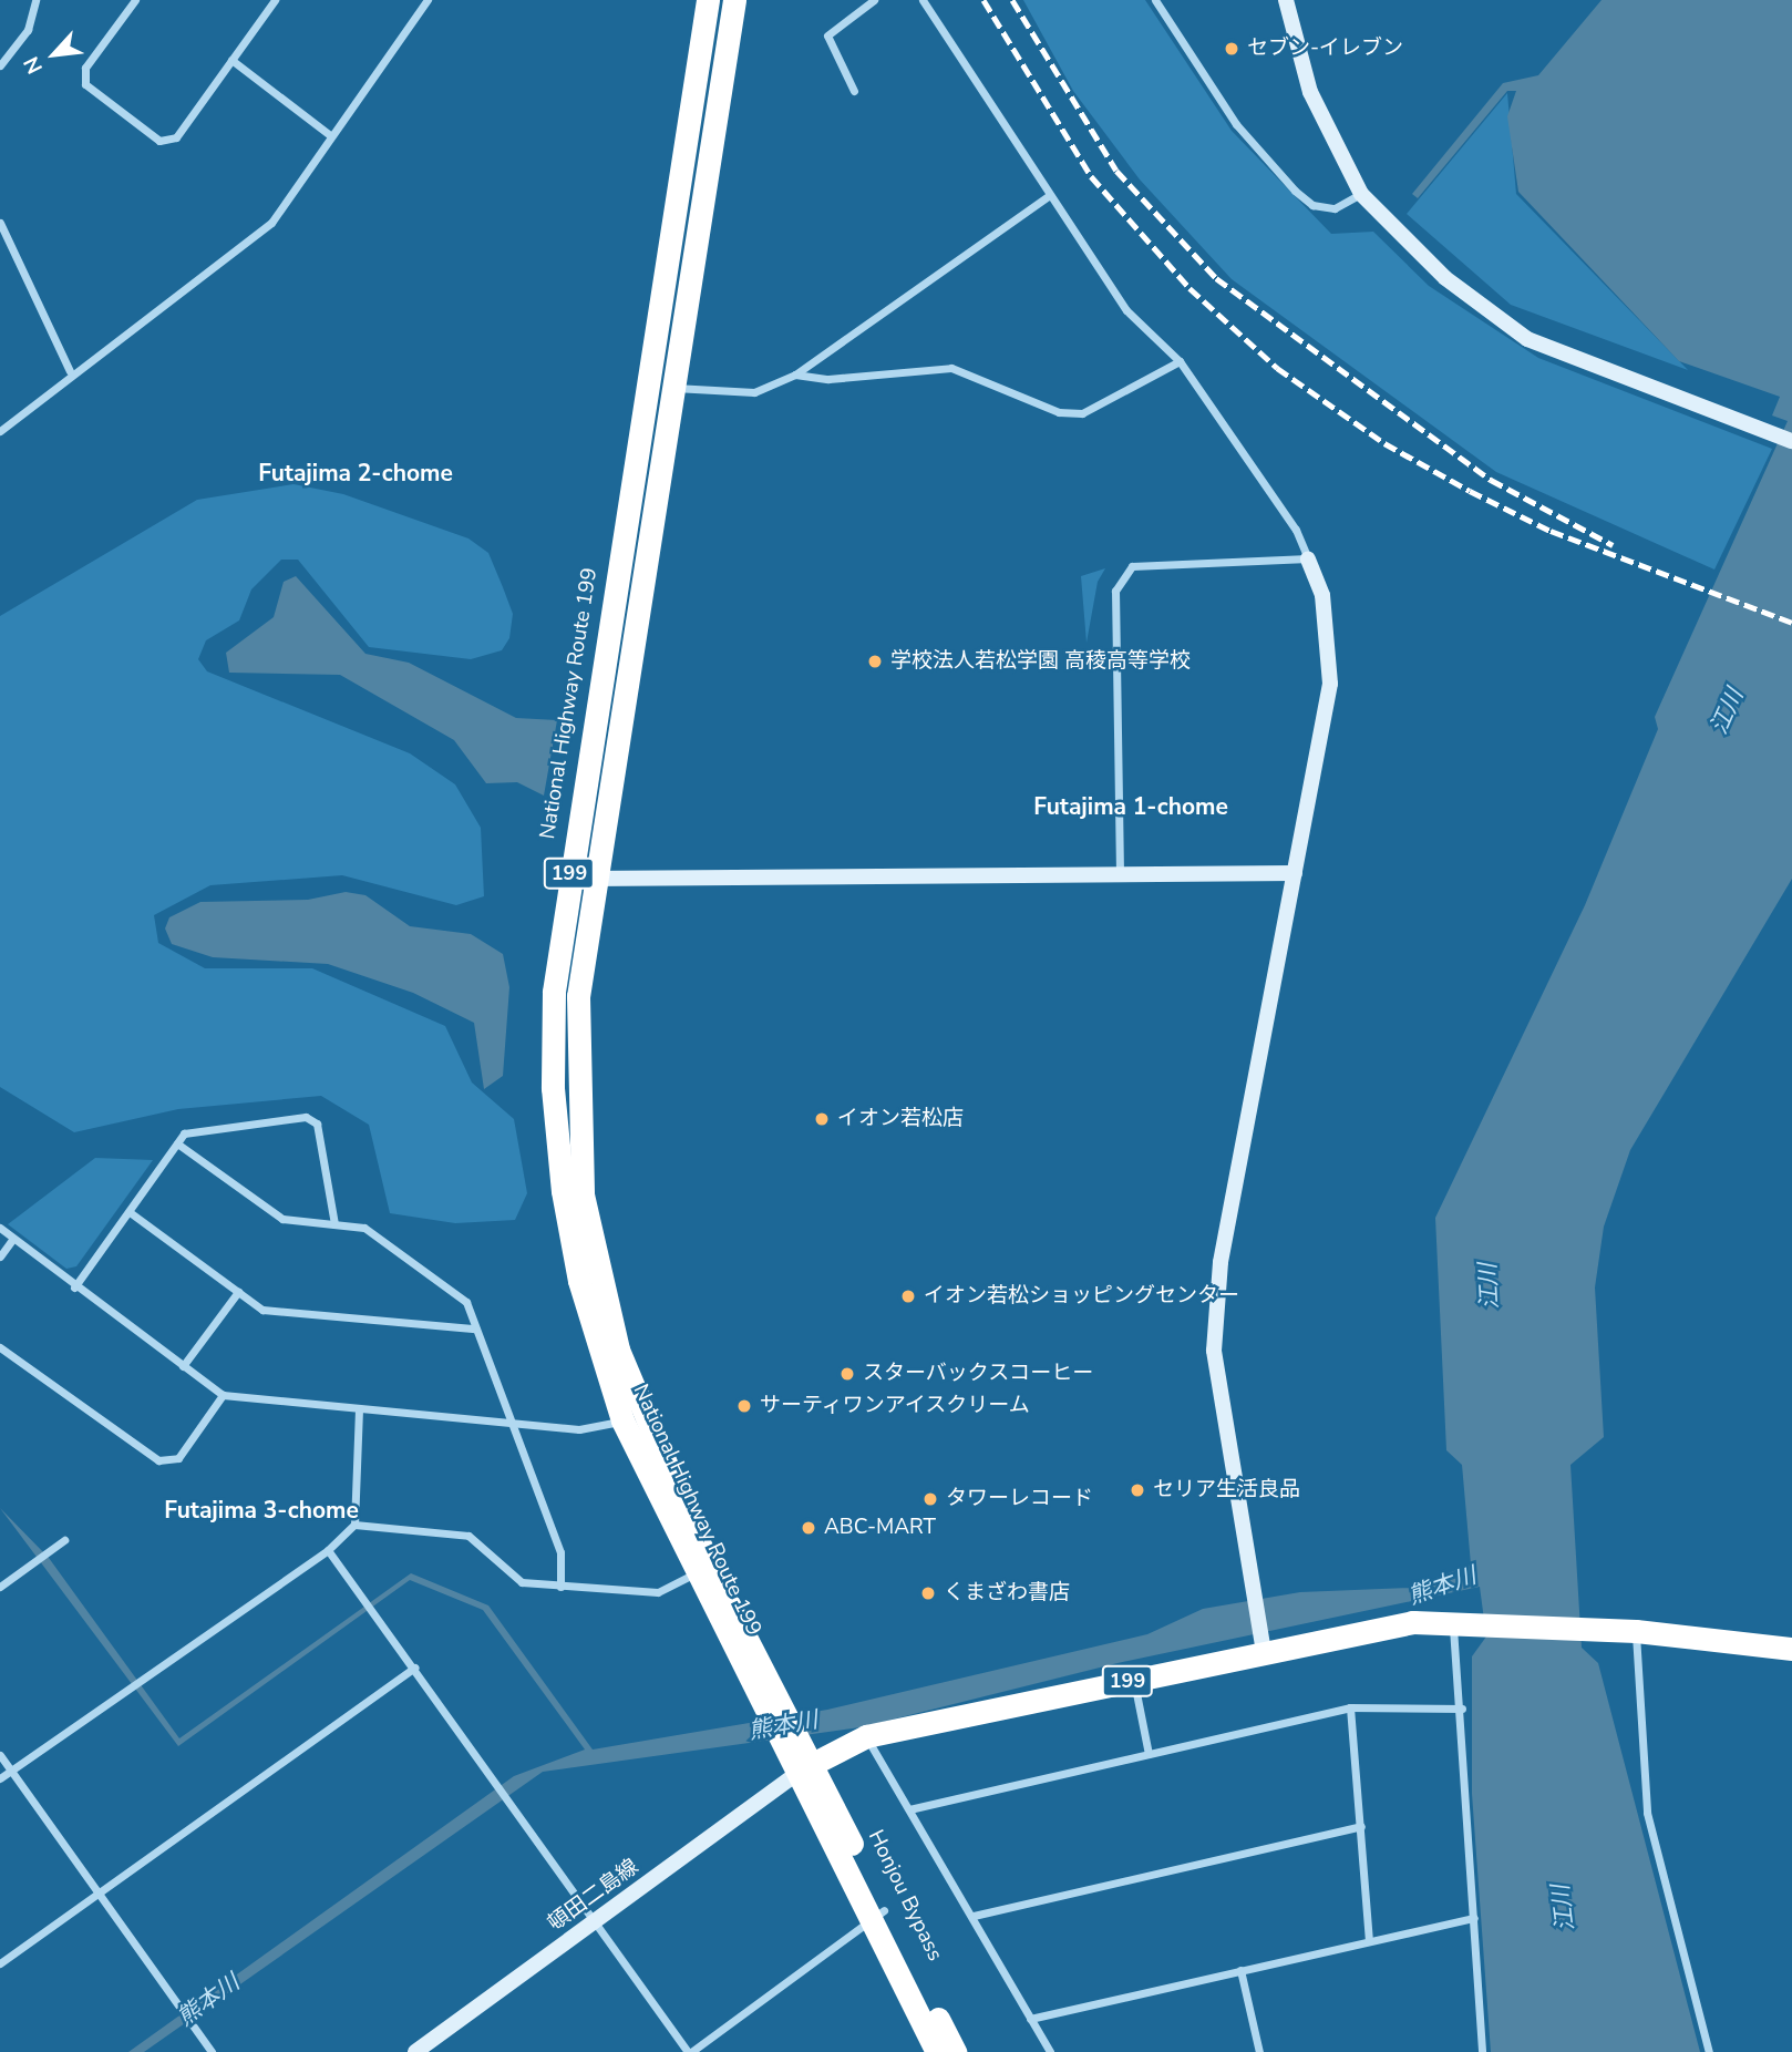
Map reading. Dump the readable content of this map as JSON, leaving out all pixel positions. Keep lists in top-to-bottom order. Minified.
{"streets":{"highway":["National Highway Route 199","199","Honjou Bypass"],"street":["頓田二島線"]},"crossings":[["National Highway Route 199","199"],["National Highway Route 199","頓田二島線"],["National Highway Route 199","Honjou Bypass"],["199","頓田二島線"],["199","Honjou Bypass"],["頓田二島線","Honjou Bypass"]],"districts":["Futajima 2-chome","Futajima 1-chome","Futajima 3-chome"],"water":["江川","熊本川"],"places":["セブン-イレブン","学校法人若松学園 高稜高等学校","イオン若松店","イオン若松ショッピングセンター","スターバックスコーヒー","サーティワンアイスクリーム","セリア生活良品","タワーレコード","ABC-MART","くまざわ書店"],"north":"bottom left"}
